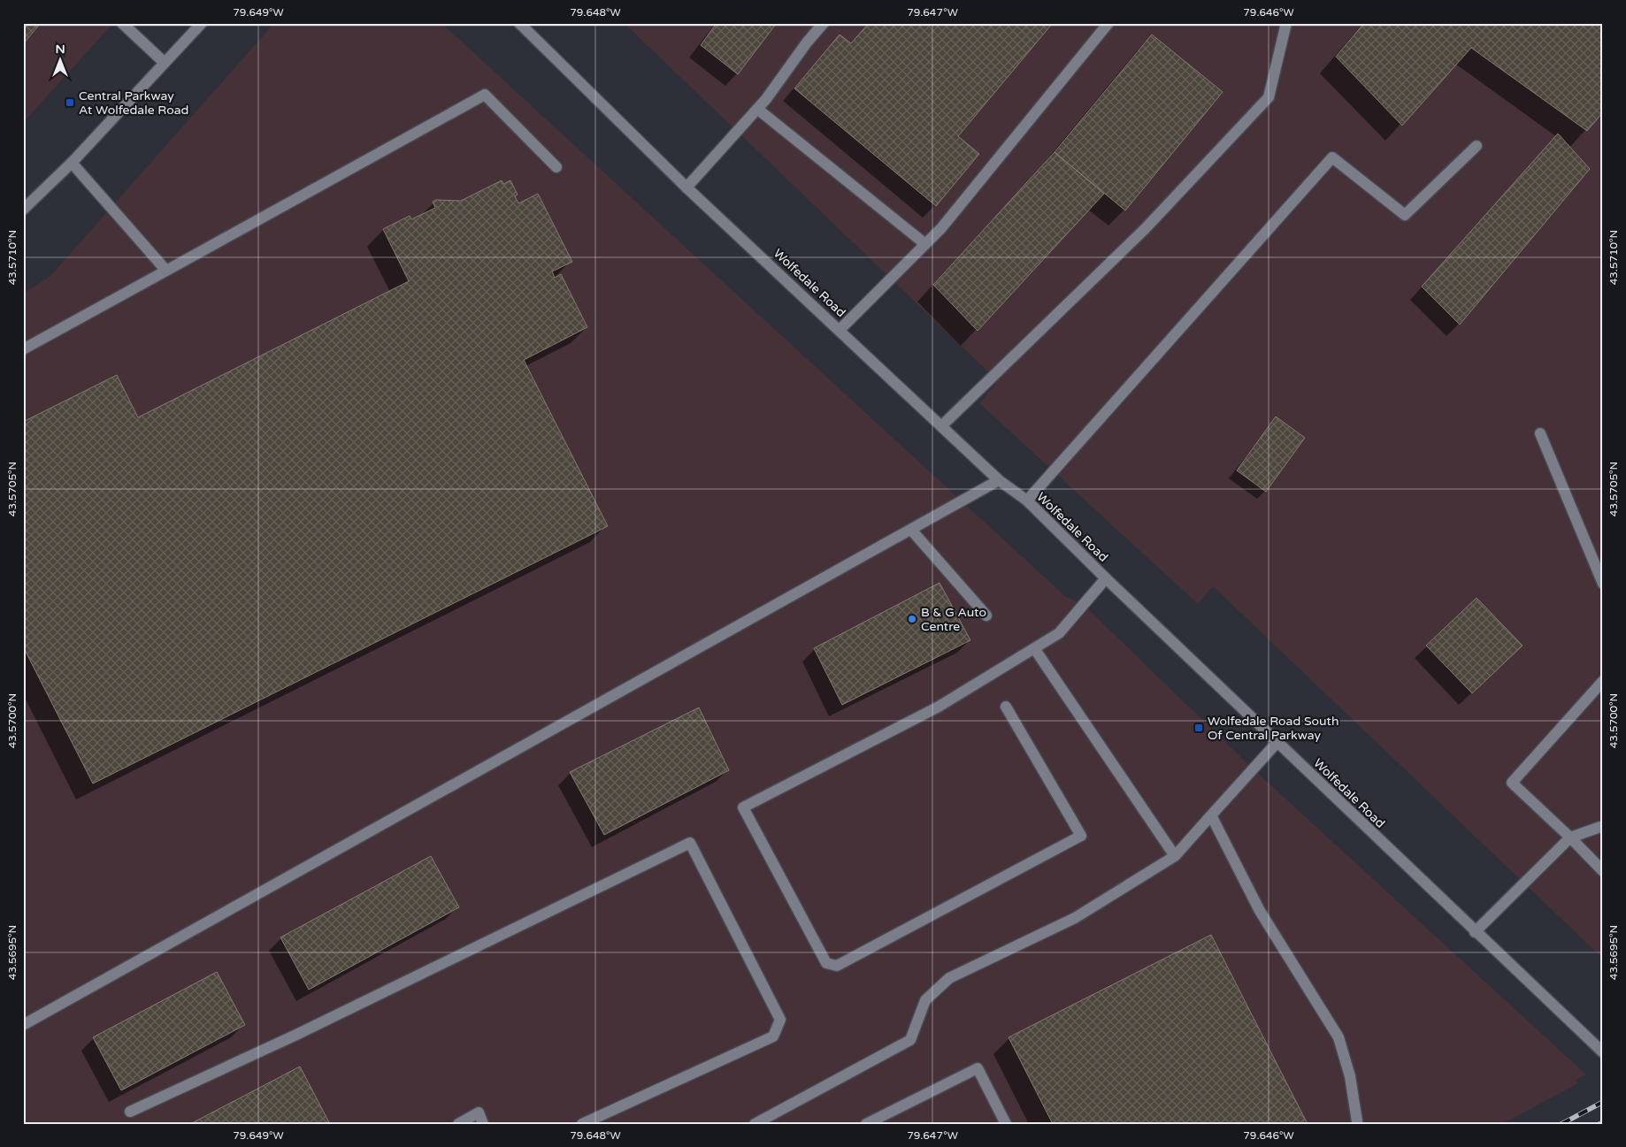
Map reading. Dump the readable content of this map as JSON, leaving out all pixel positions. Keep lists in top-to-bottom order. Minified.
{"streets":{"street":["Wolfedale Road"]},"places":{"transit":["Central Parkway At Wolfedale Road","Wolfedale Road South Of Central Parkway"],"other":["B & G Auto Centre"]},"north":"top","coordinates":["79.649°W","79.648°W","79.647°W","79.646°W","43.5710°N","43.5705°N","43.5700°N","43.5695°N"]}
